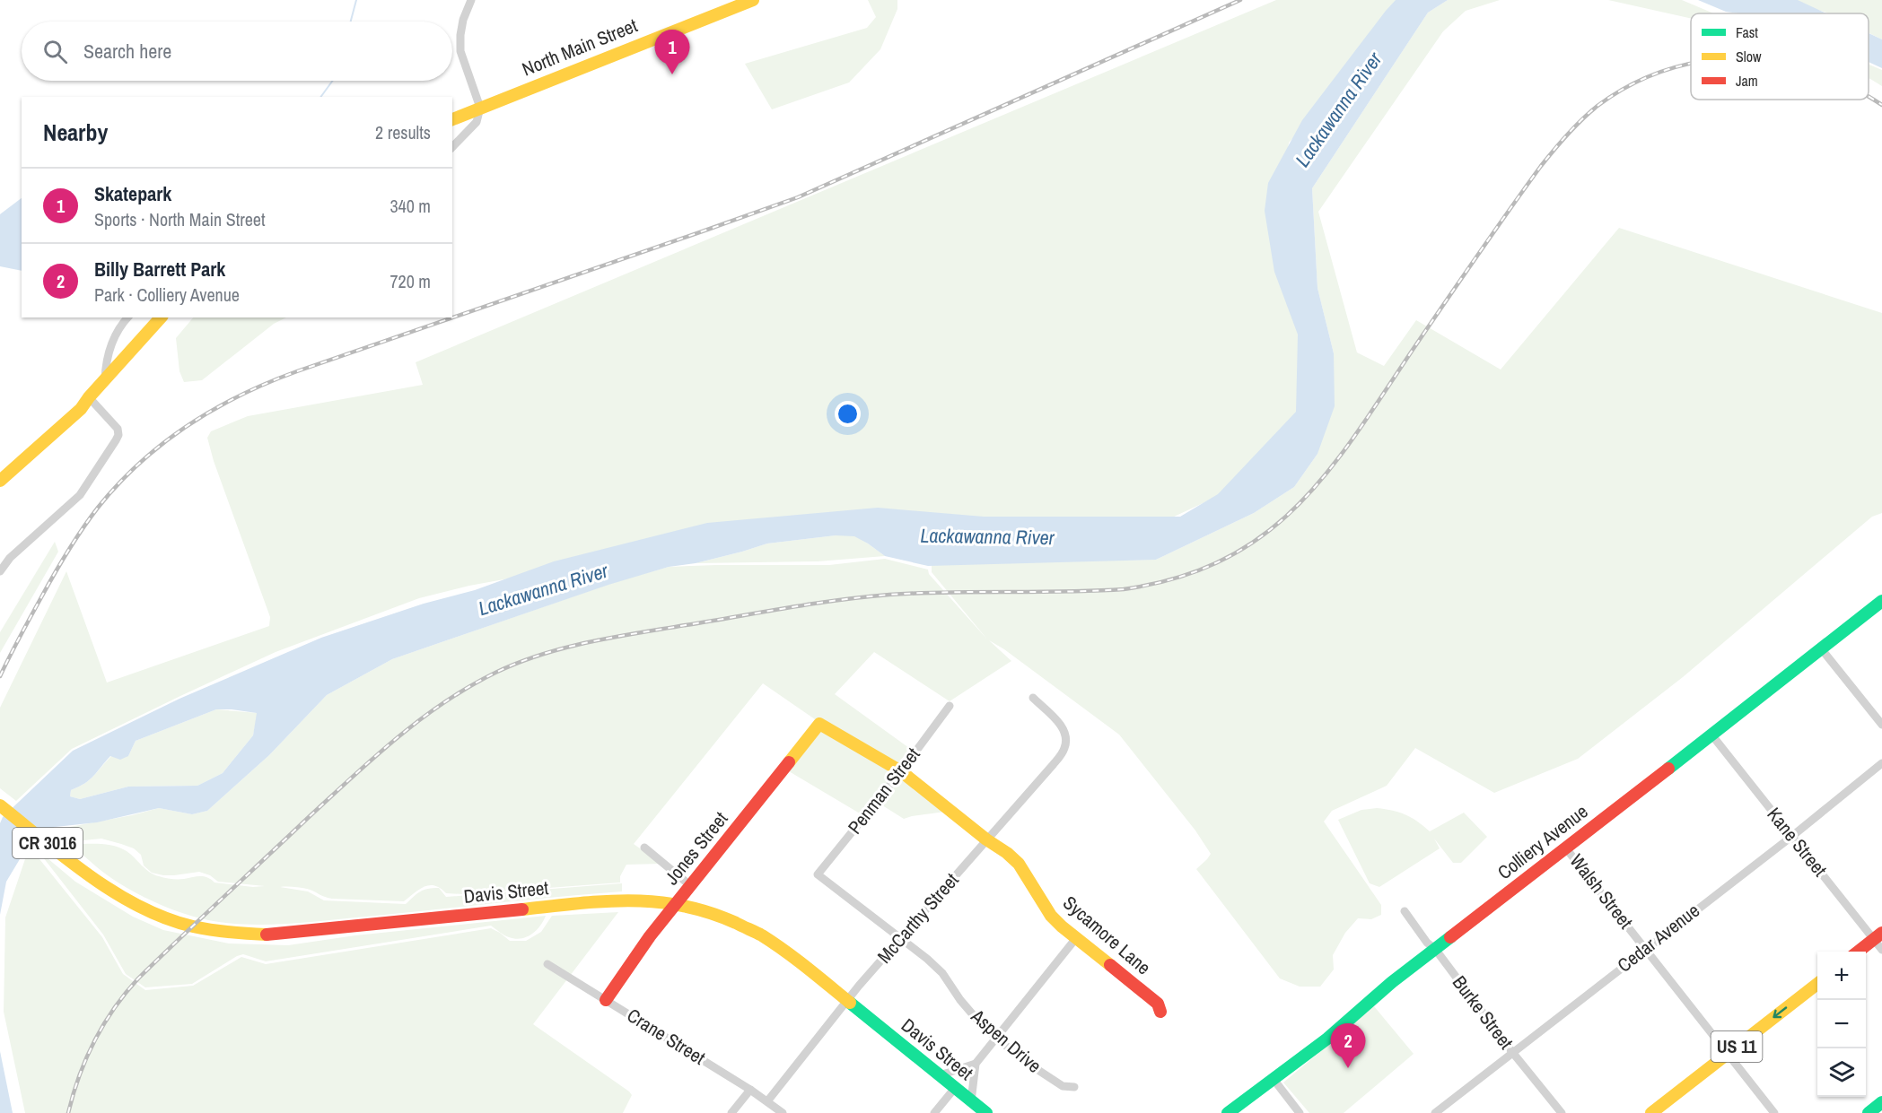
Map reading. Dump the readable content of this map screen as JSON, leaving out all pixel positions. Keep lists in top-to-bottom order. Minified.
{"streets":{"main road":["North Main Street","Colliery Avenue","CR 3016","Jones Street","Davis Street","Sycamore Lane","US 11"],"street":["Penman Street","Kane Street","Walsh Street","McCarthy Street","Cedar Avenue","Burke Street","Crane Street","Aspen Drive"]},"crossings":[["Penman Street","Sycamore Lane"],["Penman Street","Aspen Drive"],["Colliery Avenue","Kane Street"],["Colliery Avenue","Walsh Street"],["Colliery Avenue","Burke Street"],["Kane Street","Cedar Avenue"],["Jones Street","Davis Street"],["Jones Street","Sycamore Lane"],["Jones Street","Crane Street"],["Walsh Street","Cedar Avenue"],["Walsh Street","US 11"],["Davis Street","McCarthy Street"],["McCarthy Street","Sycamore Lane"],["McCarthy Street","Crane Street"],["McCarthy Street","Aspen Drive"],["Cedar Avenue","Burke Street"]],"water":["Lackawanna River"],"legend":["Fast","Slow","Jam"],"page":{"search":"Search here","pins":["1","2"],"heading":["Nearby","2 results"],"list":[{"mark":"1","name":"Skatepark","note":"Sports · North Main Street","value":"340 m"},{"mark":"2","name":"Billy Barrett Park","note":"Park · Colliery Avenue","value":"720 m"}],"map_buttons":["+","−"]}}
